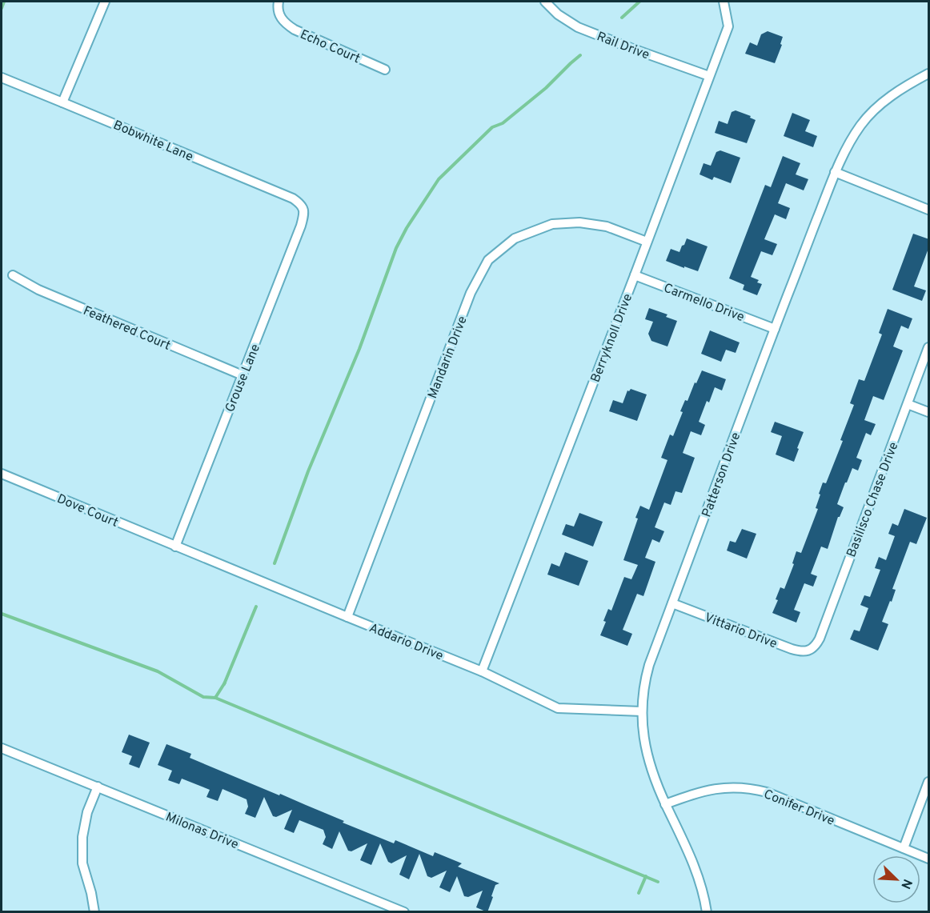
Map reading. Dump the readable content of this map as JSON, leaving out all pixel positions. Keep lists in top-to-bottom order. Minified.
{"streets":{"street":["Rail Drive","Echo Court","Bobwhite Lane","Carmello Drive","Feathered Court","Berryknoll Drive","Mandarin Drive","Grouse Lane","Patterson Drive","Basilisco Chase Drive","Dove Court","Vittario Drive","Addario Drive","Conifer Drive","Milonas Drive"]},"crossings":[["Rail Drive","Berryknoll Drive"],["Bobwhite Lane","Grouse Lane"],["Carmello Drive","Berryknoll Drive"],["Carmello Drive","Patterson Drive"],["Feathered Court","Grouse Lane"],["Berryknoll Drive","Mandarin Drive"],["Berryknoll Drive","Addario Drive"],["Mandarin Drive","Addario Drive"],["Grouse Lane","Dove Court"],["Grouse Lane","Addario Drive"],["Patterson Drive","Vittario Drive"],["Patterson Drive","Addario Drive"],["Patterson Drive","Conifer Drive"],["Basilisco Chase Drive","Vittario Drive"],["Dove Court","Addario Drive"]],"north":"bottom right"}
